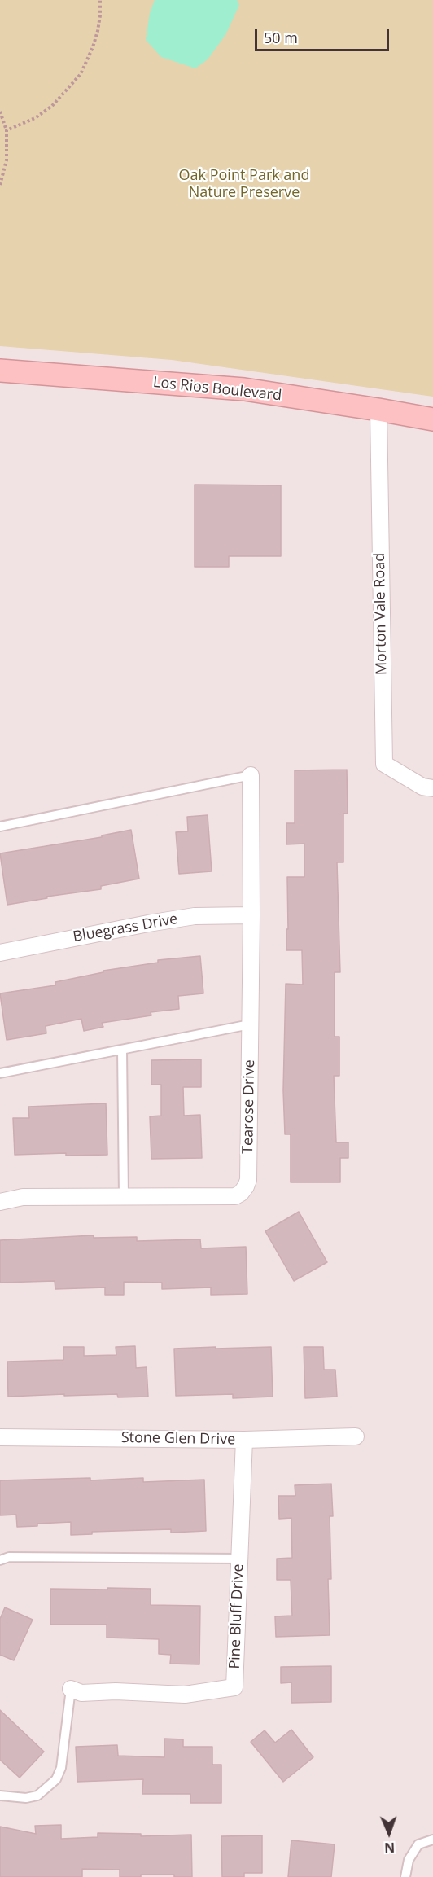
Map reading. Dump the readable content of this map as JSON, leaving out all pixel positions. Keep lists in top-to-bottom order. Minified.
{"streets":{"street":["Los Rios Boulevard","Morton Vale Road","Bluegrass Drive","Tearose Drive","Stone Glen Drive","Pine Bluff Drive"]},"crossings":[["Los Rios Boulevard","Morton Vale Road"],["Bluegrass Drive","Tearose Drive"],["Stone Glen Drive","Pine Bluff Drive"]],"parks":["Oak Point Park and Nature Preserve"],"scale_bar":"50 m","north":"bottom"}
